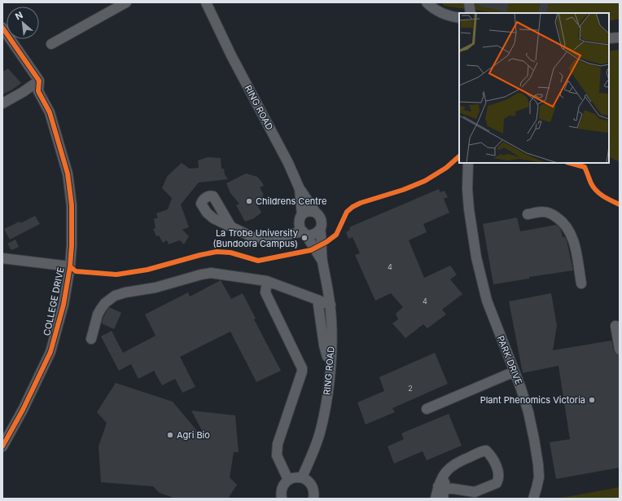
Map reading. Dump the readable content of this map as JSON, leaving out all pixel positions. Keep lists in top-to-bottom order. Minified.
{"streets":{"street":["RING ROAD","COLLEGE DRIVE","PARK DRIVE"]},"places":["Childrens Centre","La Trobe University (Bundoora Campus)","Plant Phenomics Victoria","Agri Bio"],"house_numbers":["4","4","2"],"north":"top left"}
